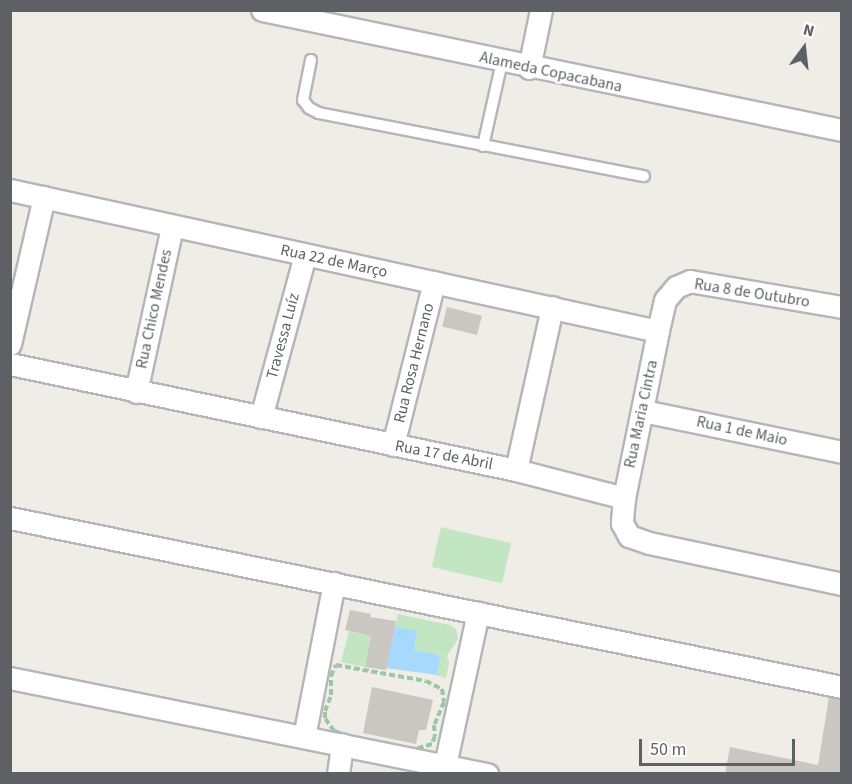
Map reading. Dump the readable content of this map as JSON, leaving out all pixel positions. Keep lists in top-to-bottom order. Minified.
{"streets":{"street":["Alameda Copacabana","Rua 22 de Março","Rua 8 de Outubro","Rua Chico Mendes","Travessa Luíz","Rua Rosa Hernano","Rua Maria Cintra","Rua 1 de Maio","Rua 17 de Abril"]},"crossings":[["Rua 22 de Março","Rua 8 de Outubro"],["Rua 22 de Março","Rua Chico Mendes"],["Rua 22 de Março","Travessa Luíz"],["Rua 22 de Março","Rua Rosa Hernano"],["Rua 22 de Março","Rua Maria Cintra"],["Rua 8 de Outubro","Rua Maria Cintra"],["Rua Chico Mendes","Rua 17 de Abril"],["Travessa Luíz","Rua 17 de Abril"],["Rua Rosa Hernano","Rua 17 de Abril"],["Rua Maria Cintra","Rua 1 de Maio"],["Rua Maria Cintra","Rua 17 de Abril"]],"scale_bar":"50 m","north":"top"}
